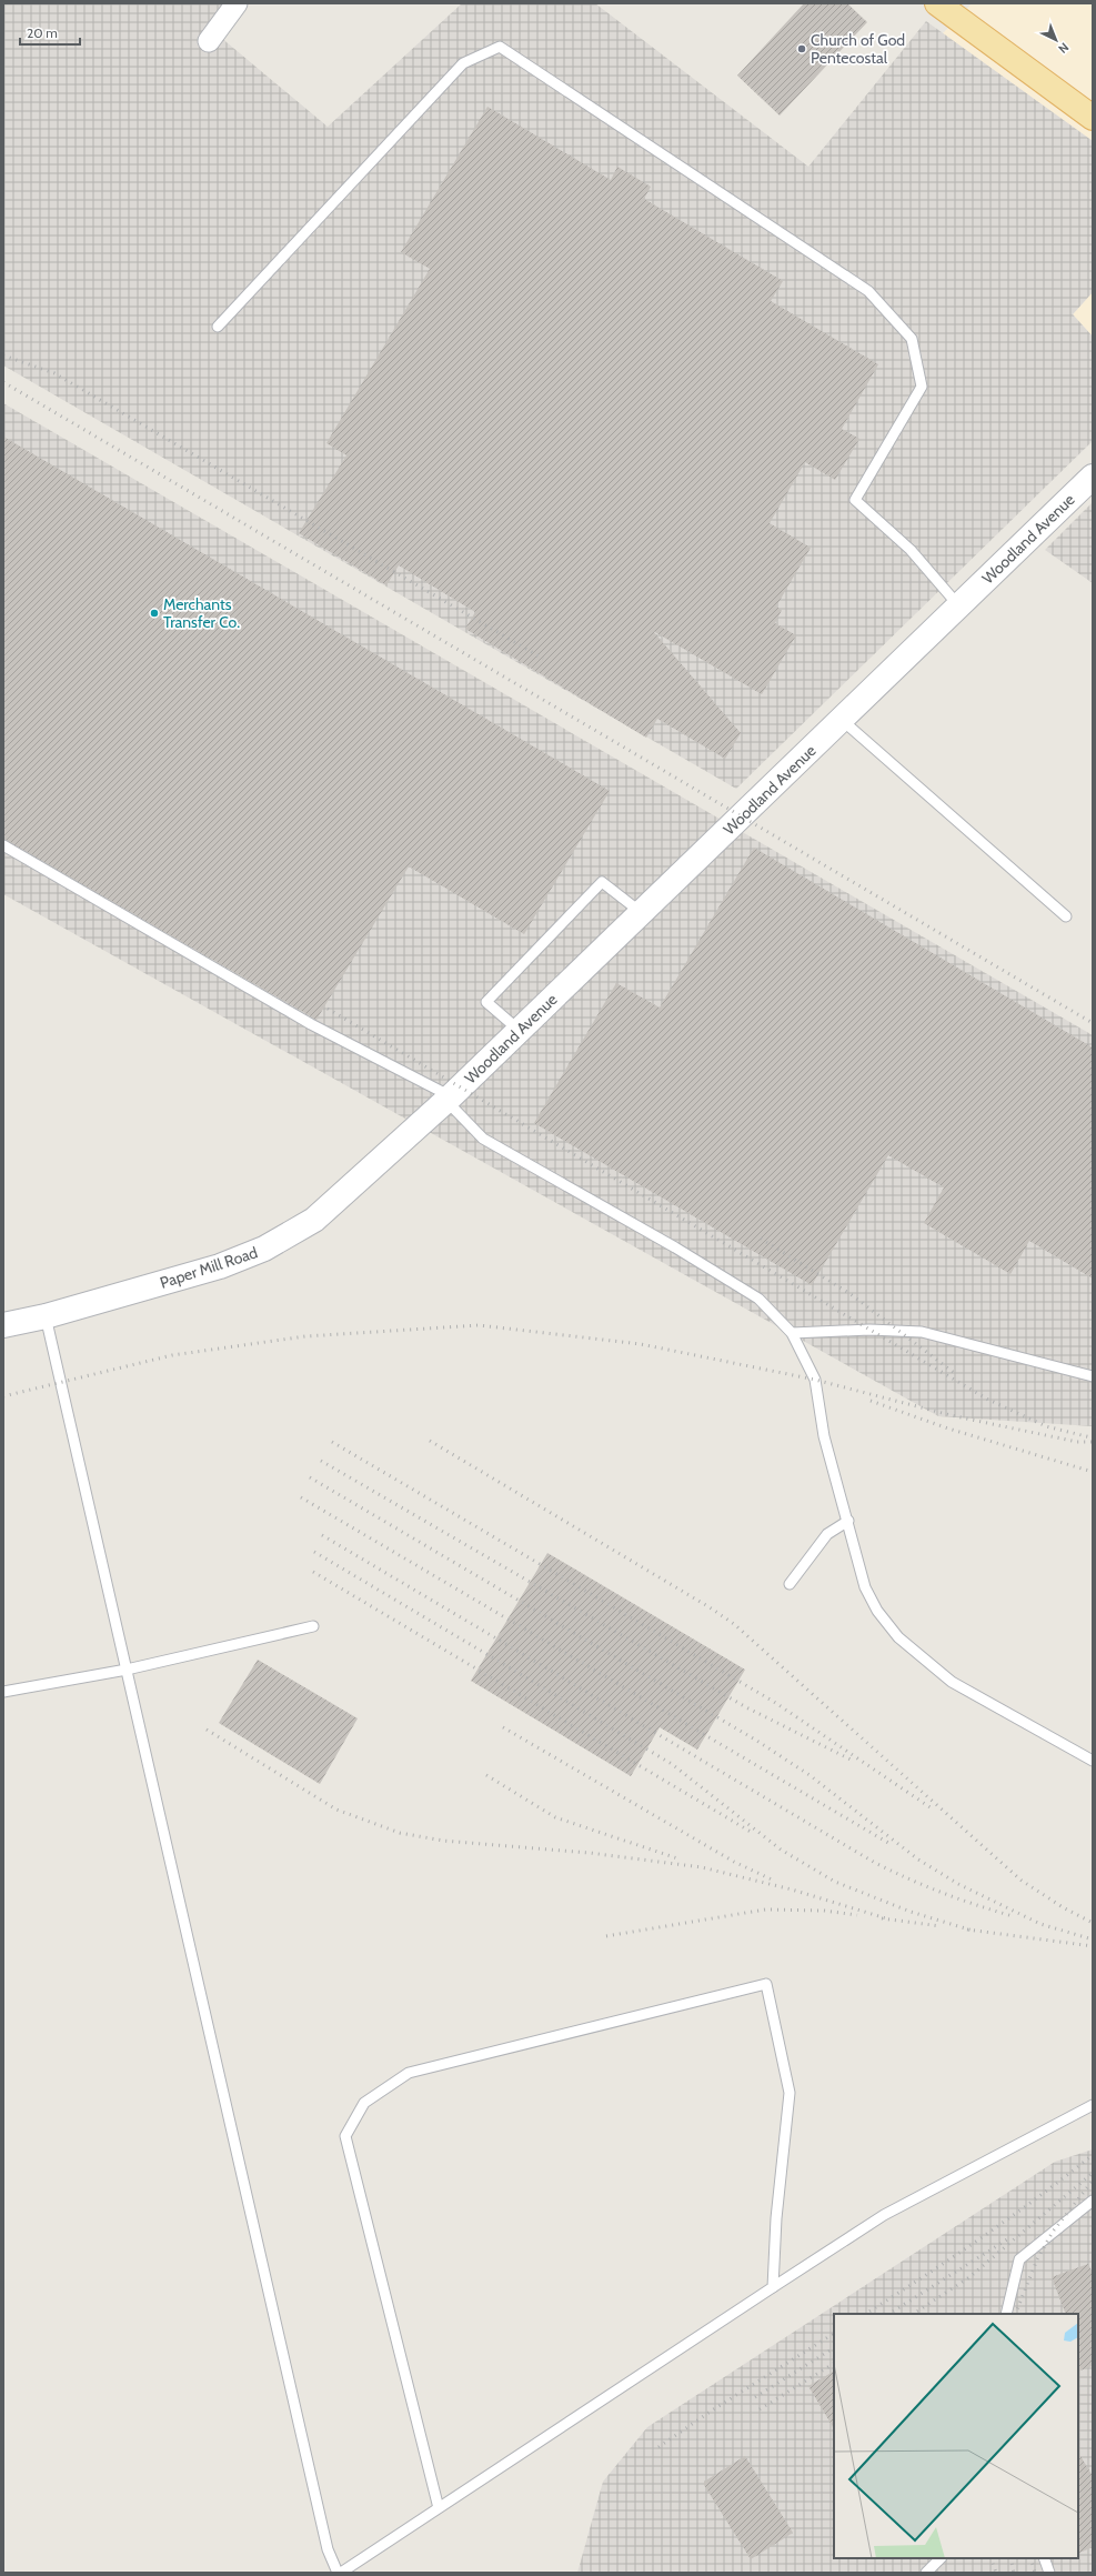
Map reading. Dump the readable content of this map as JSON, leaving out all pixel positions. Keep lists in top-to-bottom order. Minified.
{"streets":{"street":["Woodland Avenue","Paper Mill Road"]},"crossings":[["Woodland Avenue","Paper Mill Road"]],"places":["Church of God Pentecostal","Merchants Transfer Co."],"scale_bar":"20 m","north":"bottom right"}
